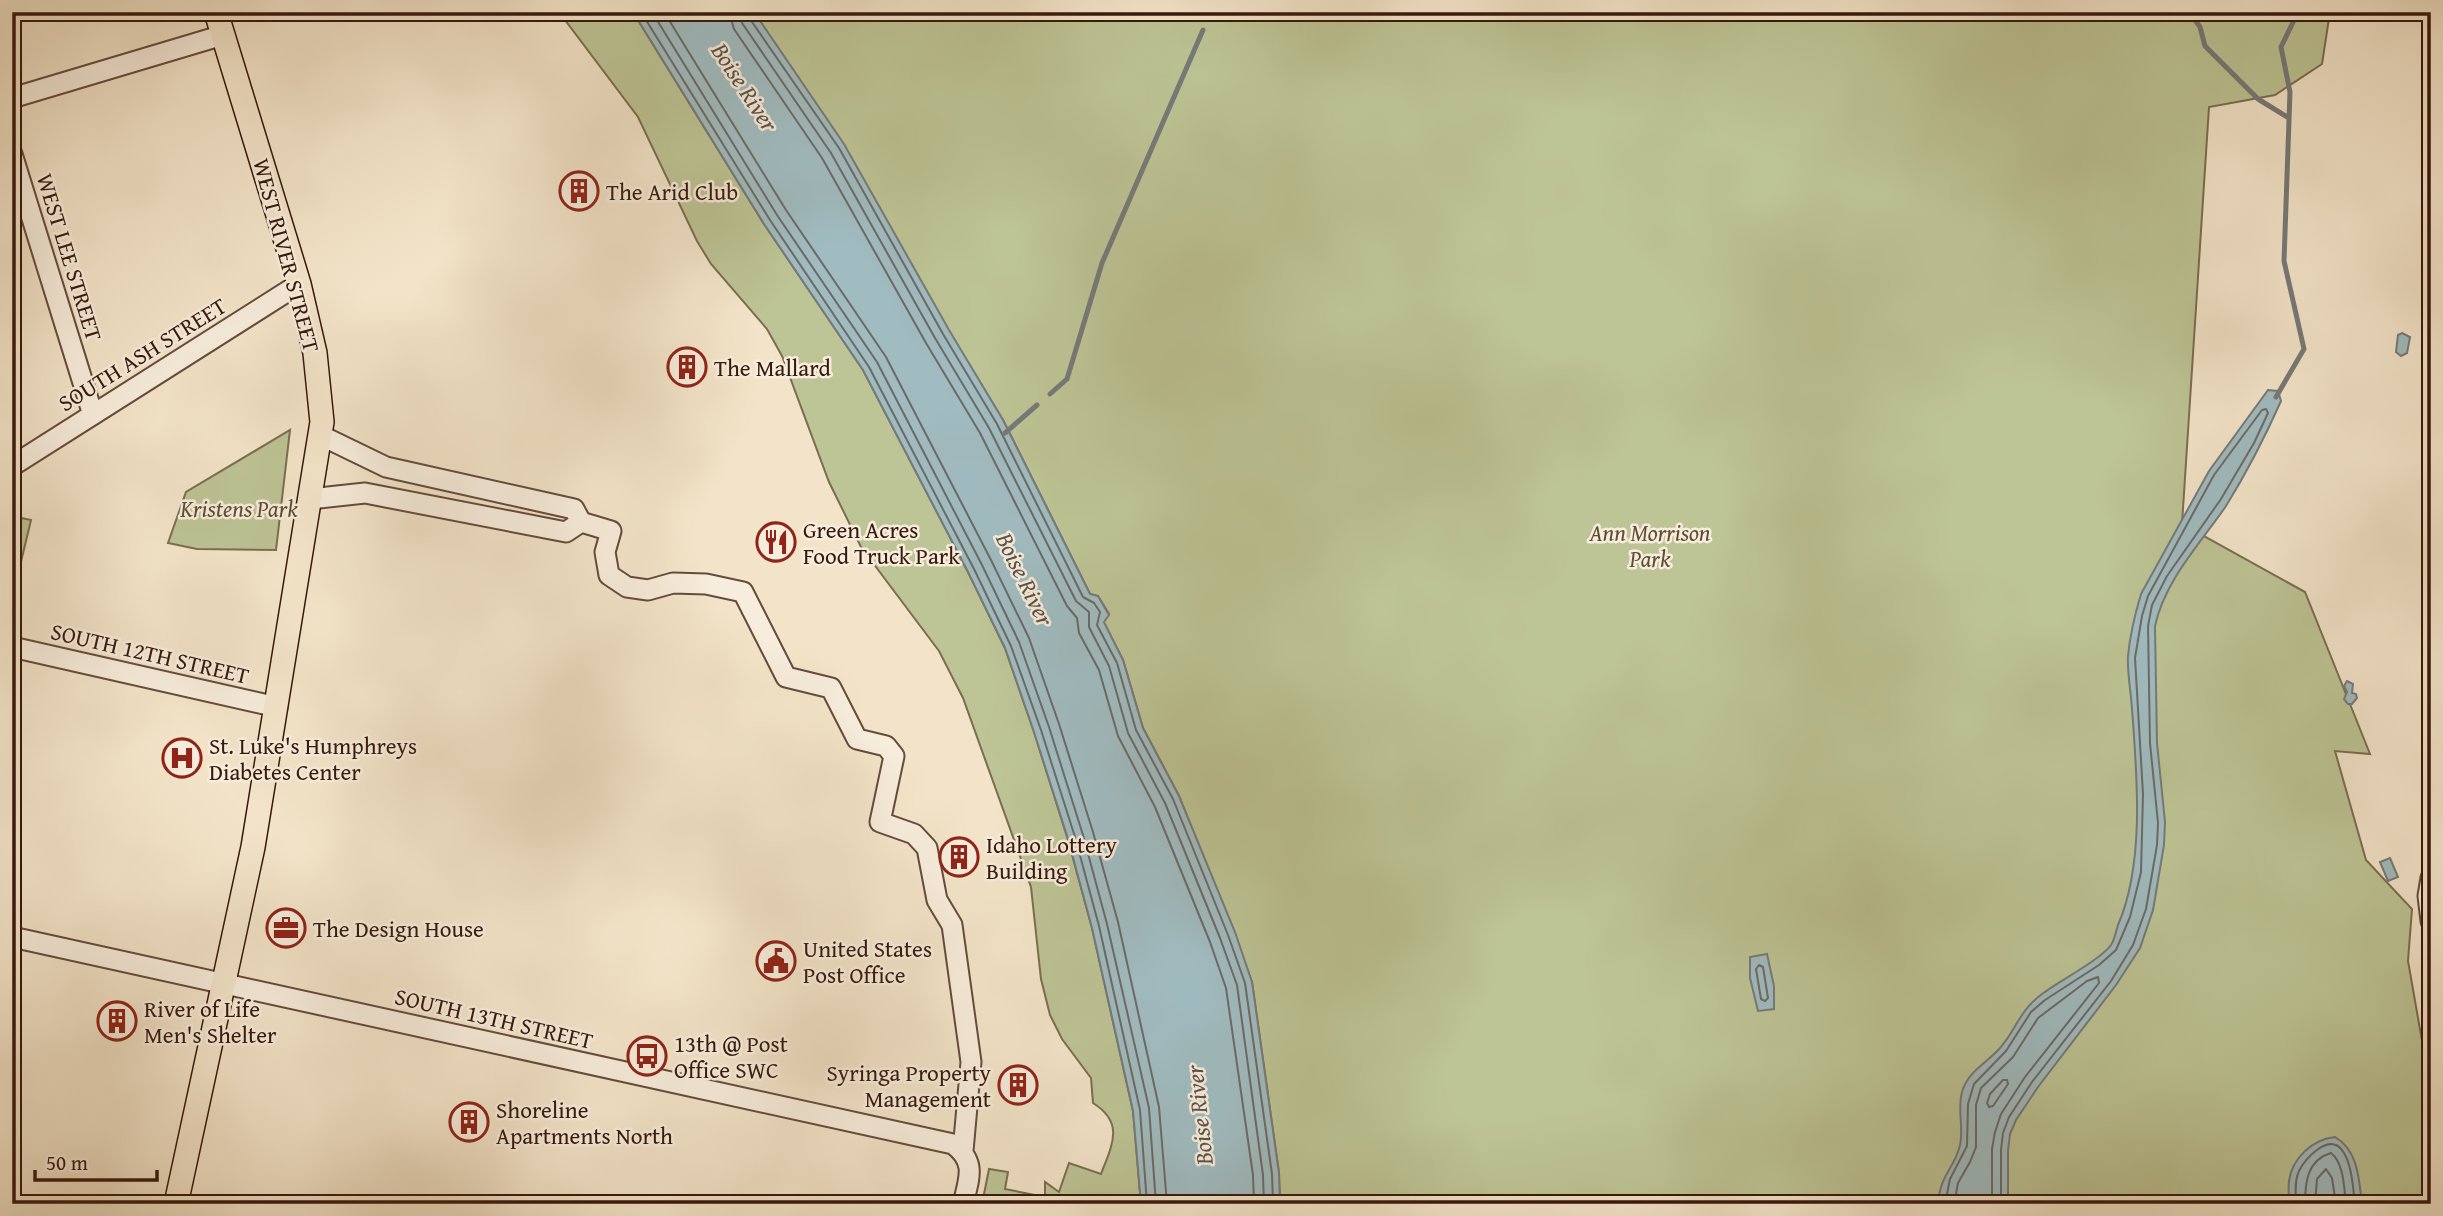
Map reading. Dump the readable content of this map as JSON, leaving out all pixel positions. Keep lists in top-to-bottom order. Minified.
{"streets":{"main road":["WEST RIVER STREET"],"street":["WEST LEE STREET","SOUTH ASH STREET","SOUTH 12TH STREET","SOUTH 13TH STREET"]},"crossings":[["WEST RIVER STREET","SOUTH ASH STREET"],["WEST RIVER STREET","SOUTH 12TH STREET"],["WEST RIVER STREET","SOUTH 13TH STREET"],["WEST LEE STREET","SOUTH ASH STREET"]],"water":["Boise River"],"parks":["Kristens Park","Ann Morrison Park"],"places":{"building":["The Arid Club","The Mallard","Idaho Lottery Building","River of Life Men's Shelter","Syringa Property Management","Shoreline Apartments North"],"restaurant":["Green Acres Food Truck Park"],"hospital":["St. Luke's Humphreys Diabetes Center"],"office":["The Design House"],"public building":["United States Post Office"],"bus stop":["13th @ Post Office SWC"]},"scale_bar":"50 m"}
